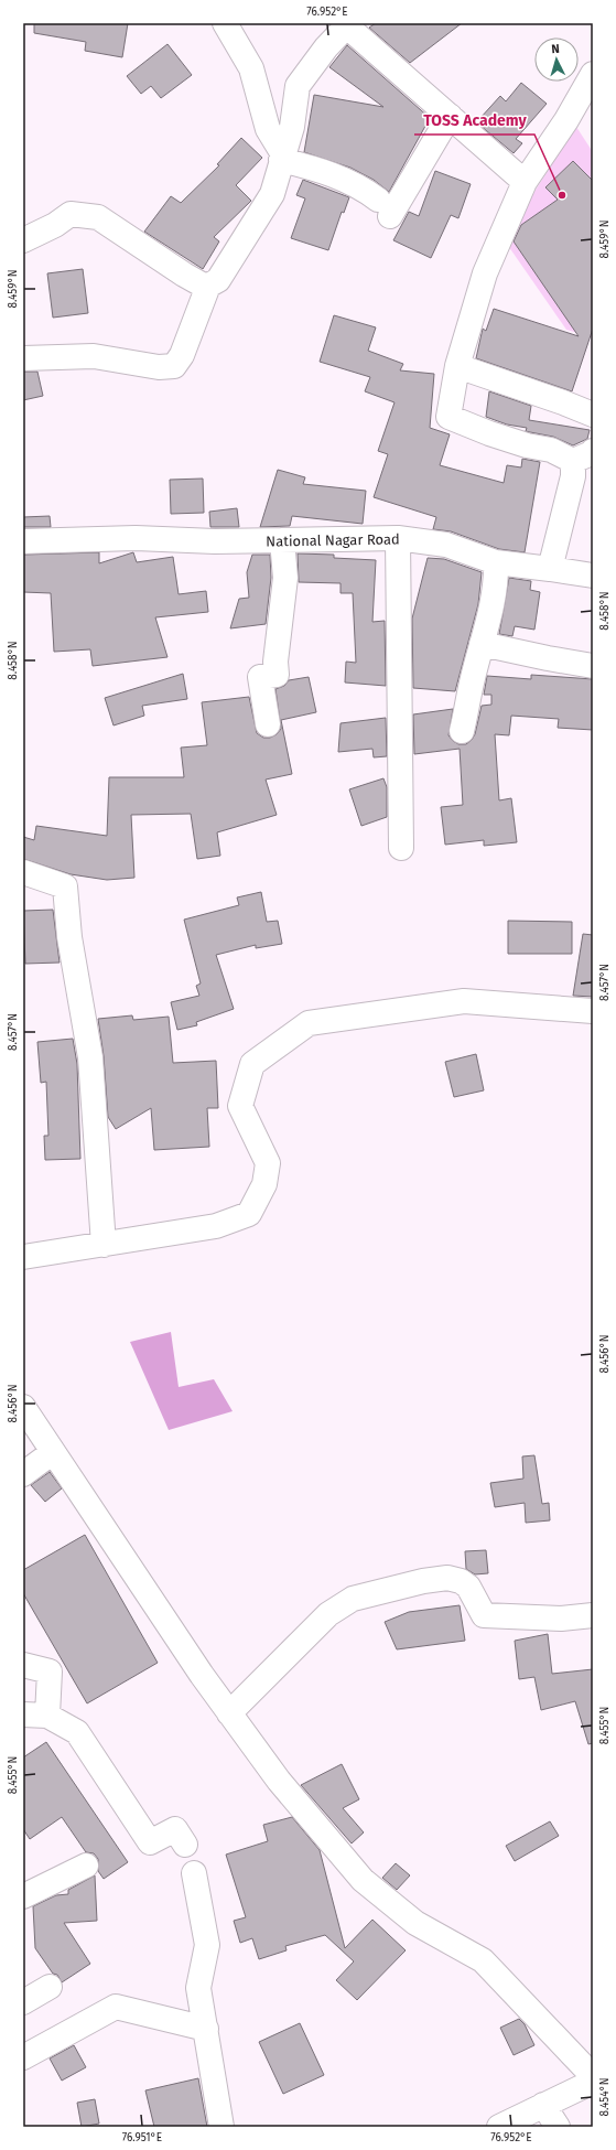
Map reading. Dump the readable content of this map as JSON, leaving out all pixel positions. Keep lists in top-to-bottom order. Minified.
{"streets":{"street":["National Nagar Road"]},"places":["TOSS Academy"],"north":"top","coordinates":["76.952°E","8.459°N","8.458°N","8.457°N","8.456°N","8.455°N","8.454°N","76.951°E"]}
